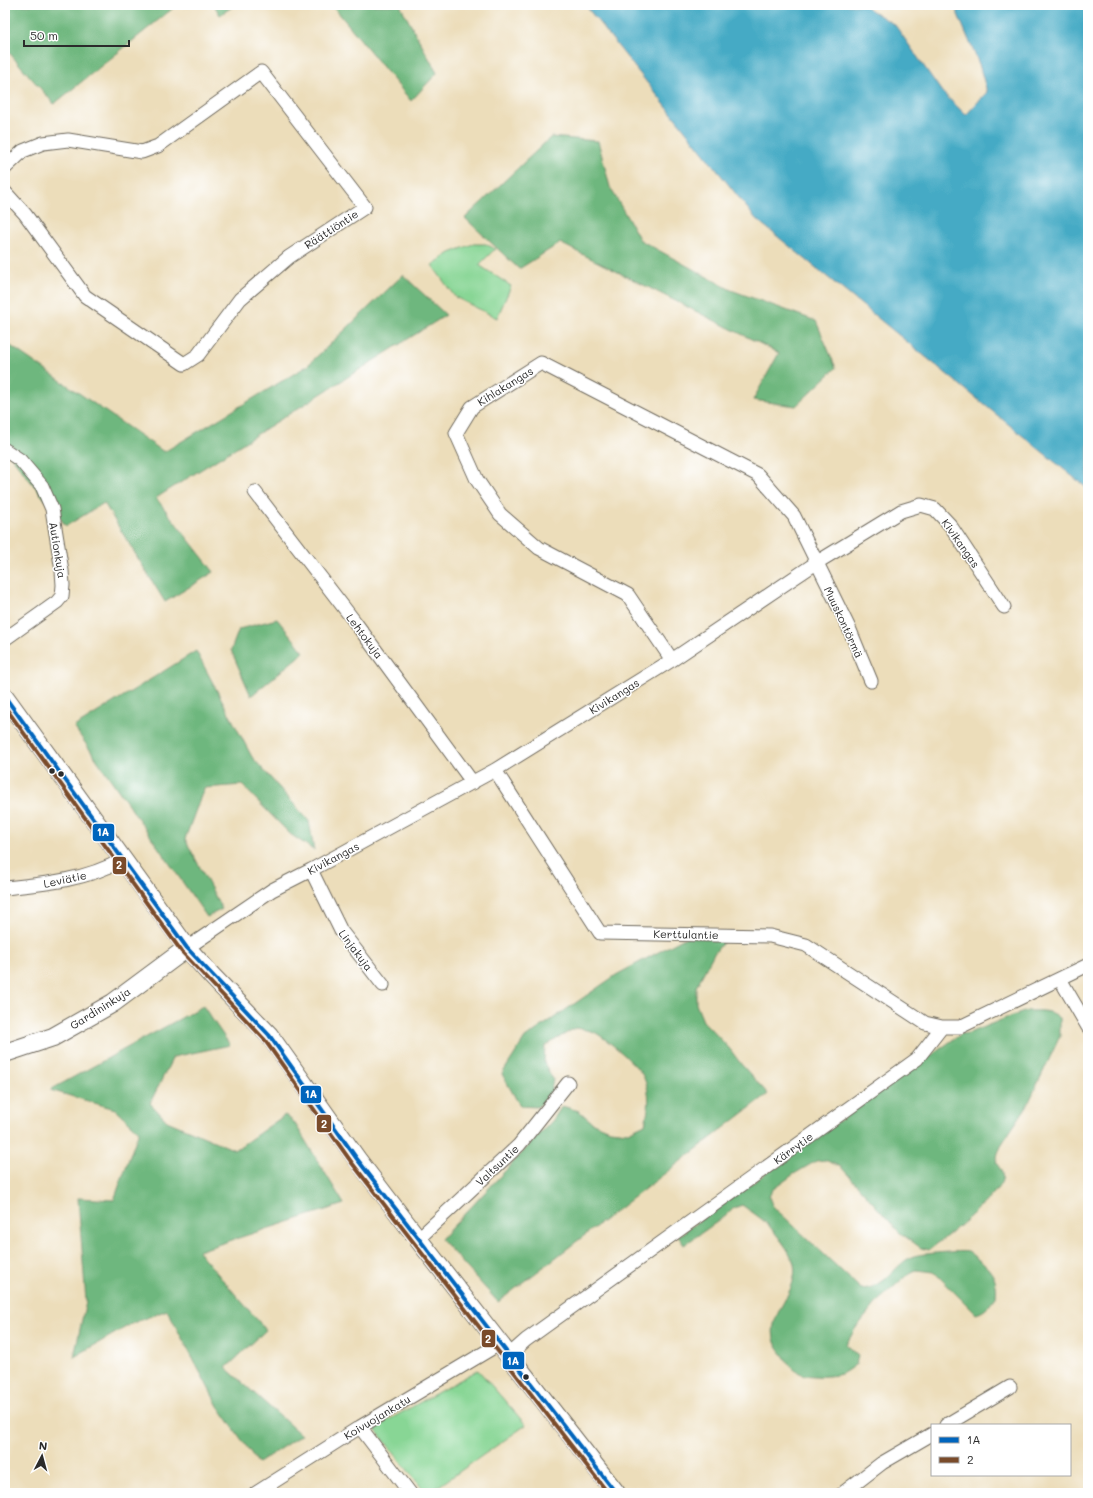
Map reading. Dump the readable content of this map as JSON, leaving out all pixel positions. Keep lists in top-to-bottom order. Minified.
{"streets":{"main road":["Gardininkuja"],"street":["Räättiöntie","Kihlakangas","Kivikangas","Autionkuja","Muuskontörmä","Lehtokuja","Leviätie","Kerttulantie","Linjakuja","Kärrytie","Valtsuntie","Koivuojankatu"]},"crossings":[["Kihlakangas","Kivikangas"],["Kihlakangas","Muuskontörmä"],["Kivikangas","Muuskontörmä"],["Kivikangas","Lehtokuja"],["Kivikangas","Kerttulantie"],["Kivikangas","Linjakuja"],["Kivikangas","Gardininkuja"],["Kerttulantie","Kärrytie"],["Kärrytie","Koivuojankatu"]],"lines":["transit line 1A","transit line 2"],"legend":["1A","2"],"scale_bar":"50 m","north":"top"}
